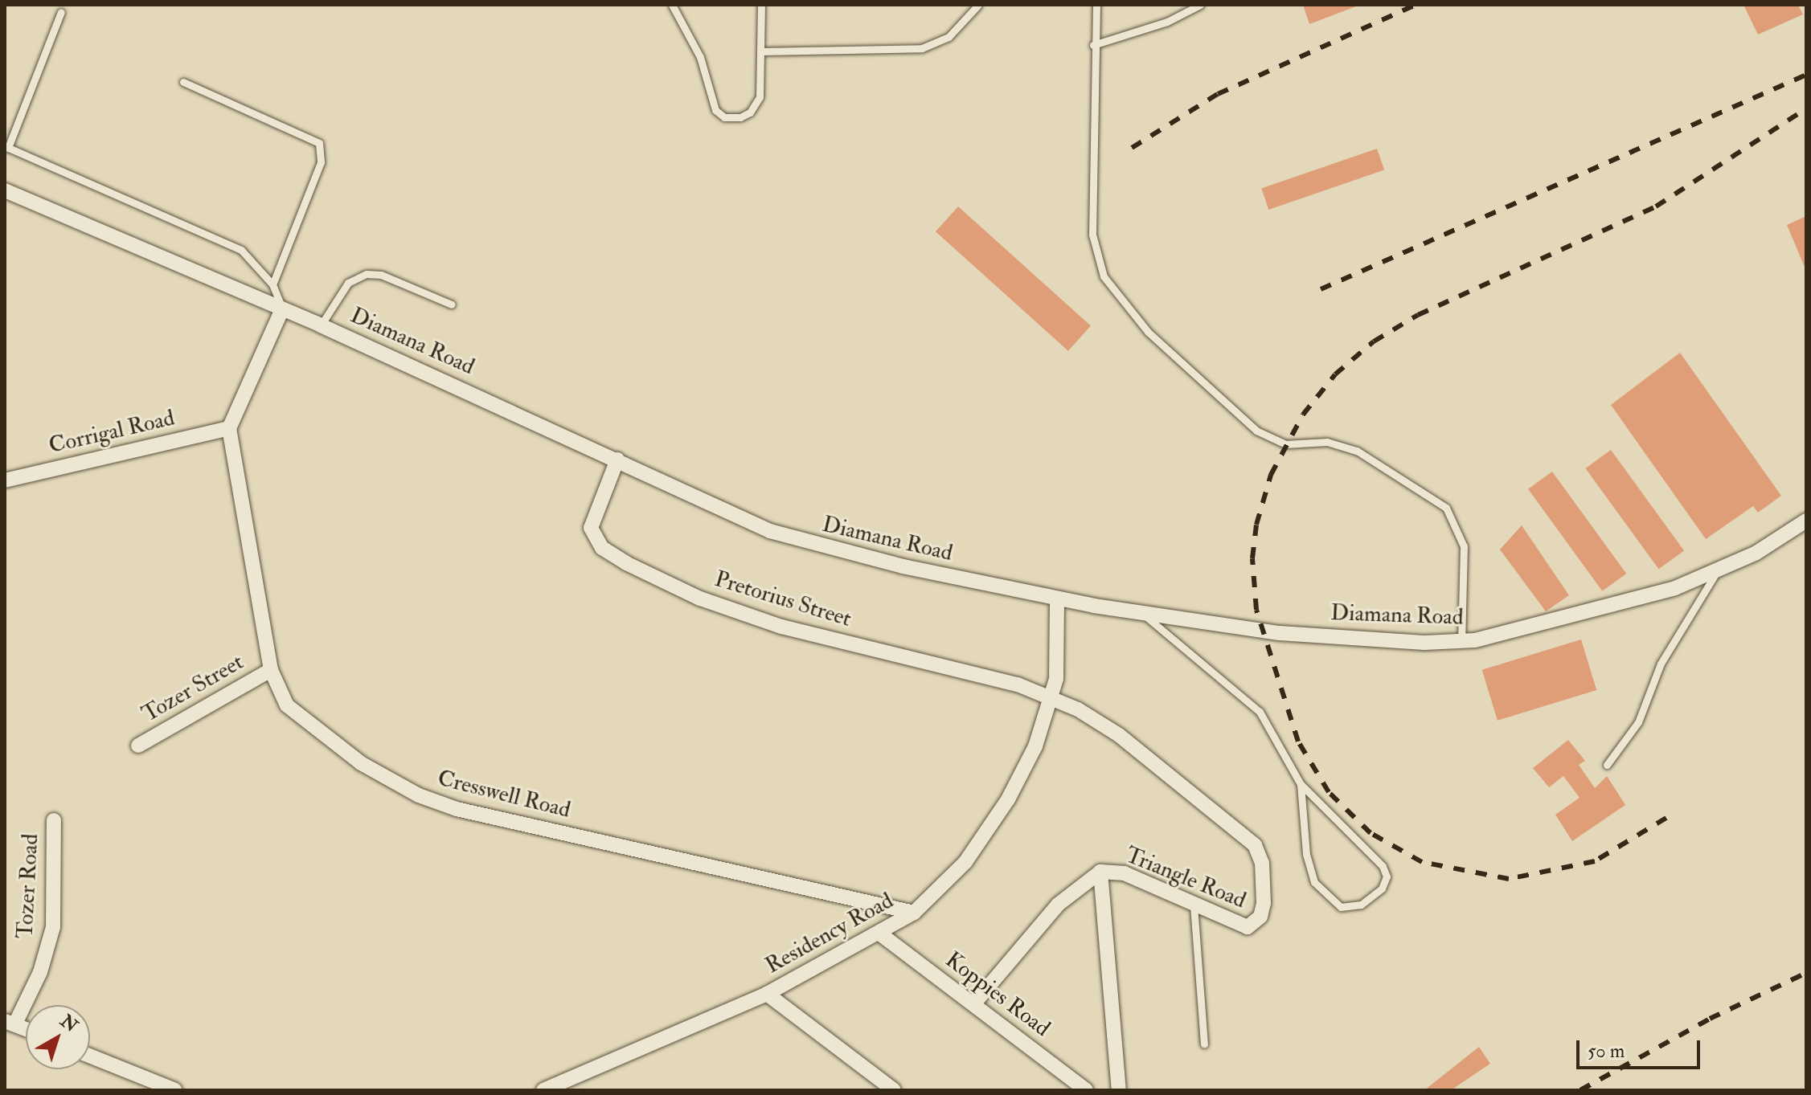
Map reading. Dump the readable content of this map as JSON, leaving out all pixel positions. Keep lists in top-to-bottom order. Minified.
{"streets":{"street":["Diamana Road","Corrigal Road","Pretorius Street","Tozer Street","Cresswell Road","Triangle Road","Tozer Road","Residency Road","Koppies Road"]},"crossings":[["Diamana Road","Pretorius Street"],["Diamana Road","Residency Road"],["Corrigal Road","Cresswell Road"],["Pretorius Street","Triangle Road"],["Pretorius Street","Residency Road"],["Tozer Street","Cresswell Road"],["Cresswell Road","Residency Road"],["Triangle Road","Residency Road"],["Residency Road","Koppies Road"]],"scale_bar":"50 m","north":"top right"}
